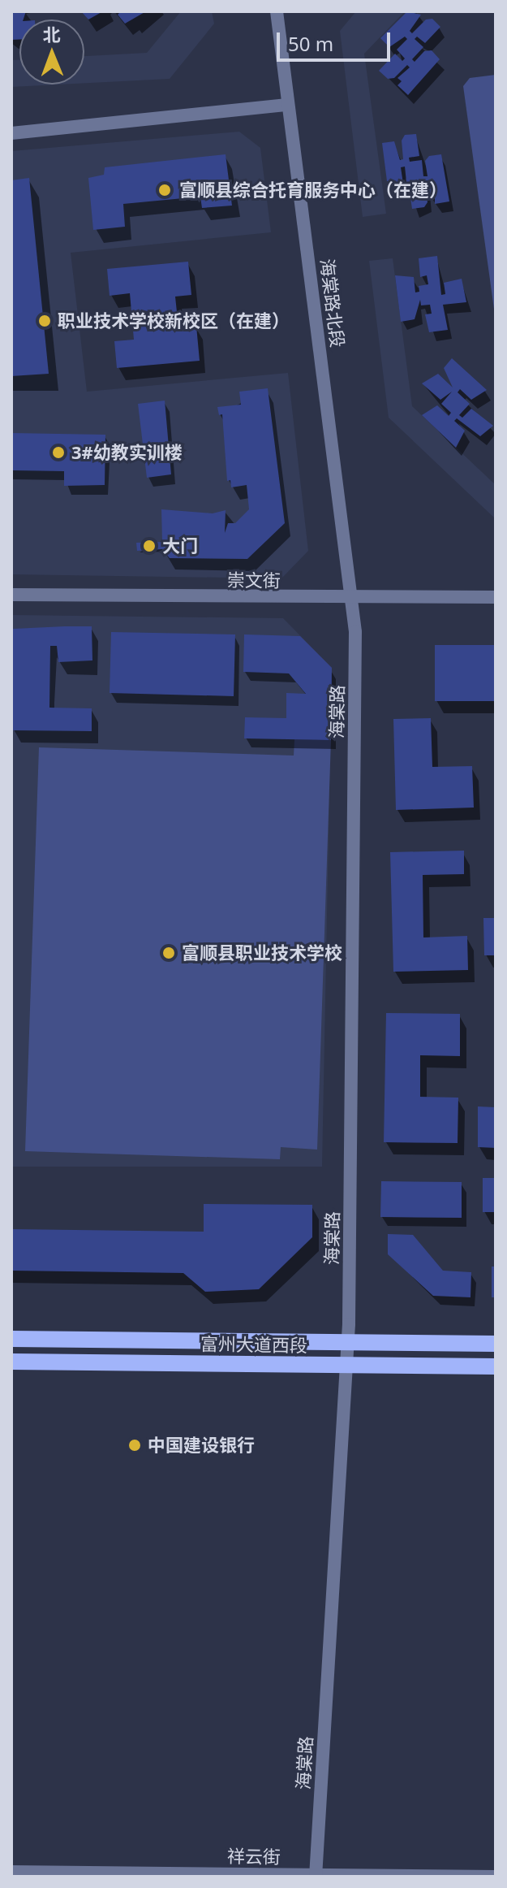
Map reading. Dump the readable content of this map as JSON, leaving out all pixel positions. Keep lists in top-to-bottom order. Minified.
{"streets":{"main road":["富州大道西段"],"street":["海棠路北段","崇文街","海棠路","祥云街"]},"crossings":[["海棠路北段","崇文街"],["海棠路北段","海棠路"],["崇文街","海棠路"],["海棠路","富州大道西段"],["海棠路","祥云街"]],"places":["富顺县综合托育服务中心（在建）","职业技术学校新校区（在建）","3#幼教实训楼","大门","富顺县职业技术学校","中国建设银行"],"scale_bar":"50 m","north":"top"}
